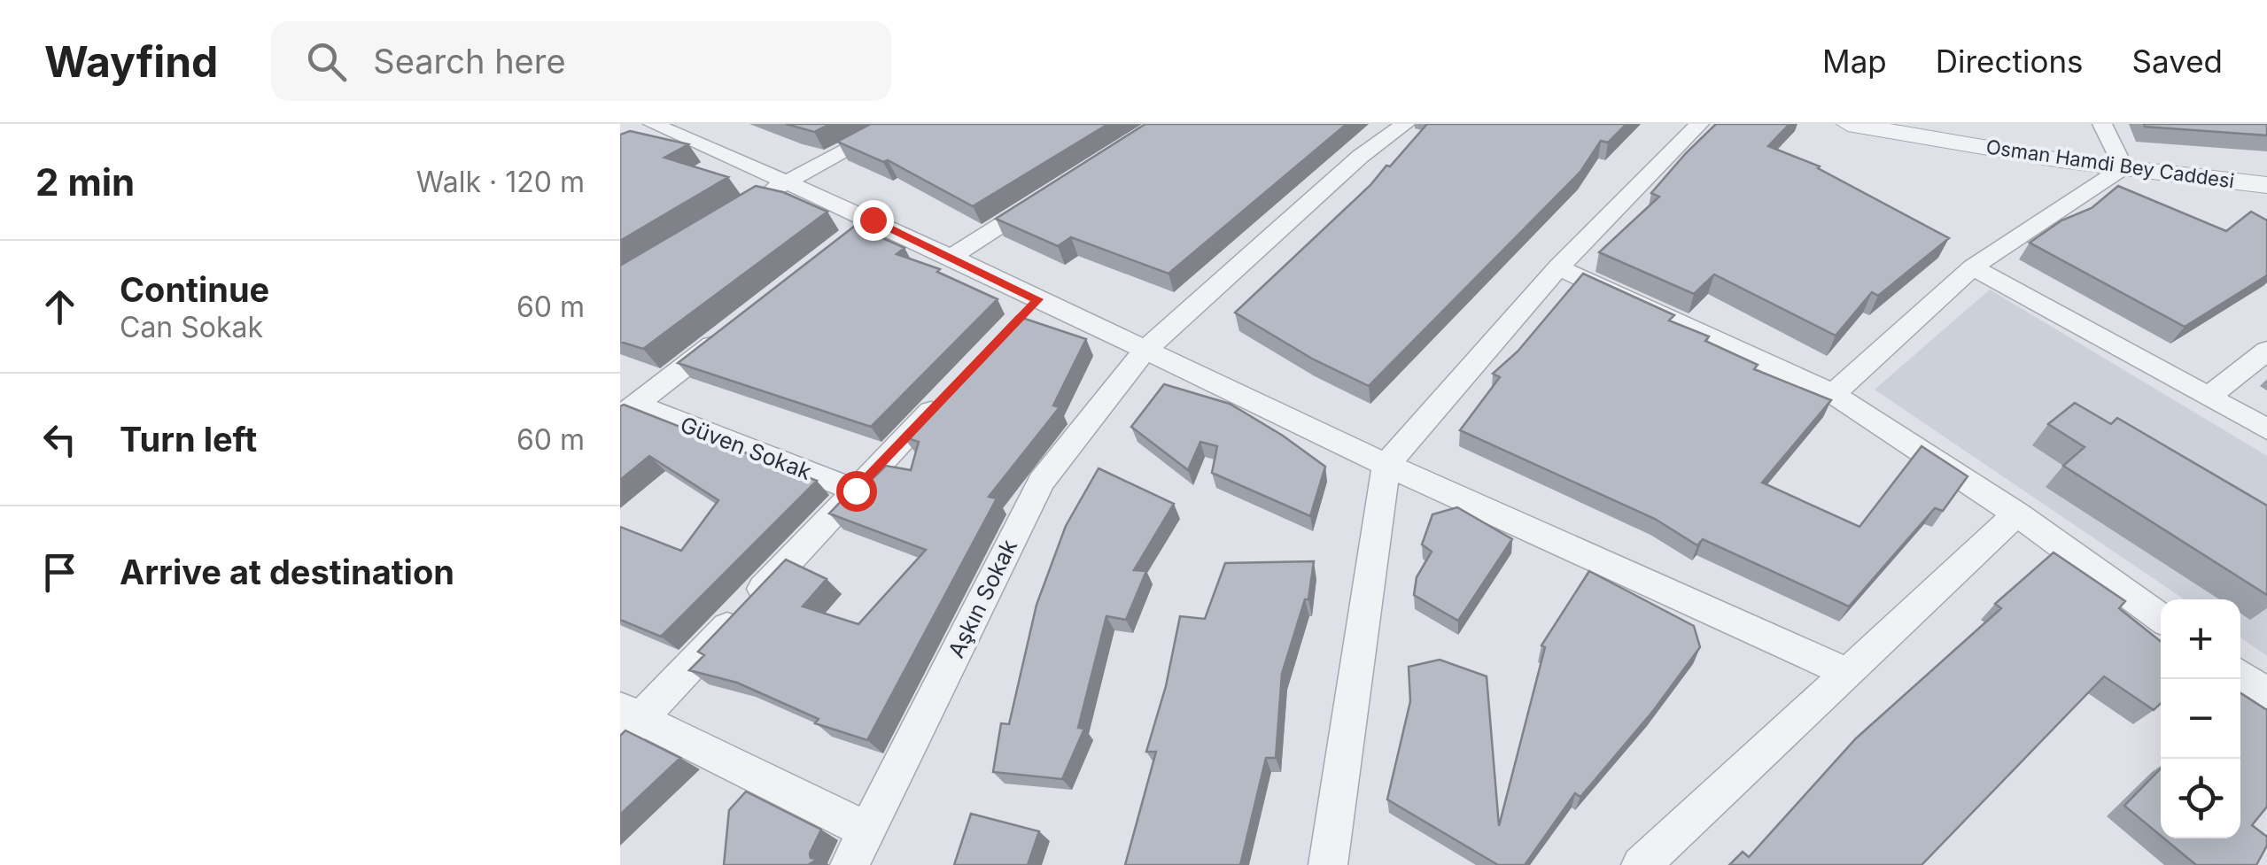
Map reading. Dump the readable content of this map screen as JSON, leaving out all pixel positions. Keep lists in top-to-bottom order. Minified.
{"streets":{"street":["Osman Hamdi Bey Caddesi","Güven Sokak","Aşkın Sokak"]},"page":{"header":"Wayfind","search":"Search here","nav":["Map","Directions","Saved"],"heading":["2 min","Walk · 120 m"],"list":[["Continue","Can Sokak","60 m"],["Turn left","60 m"],"Arrive at destination"],"map_buttons":["+","−"]}}
